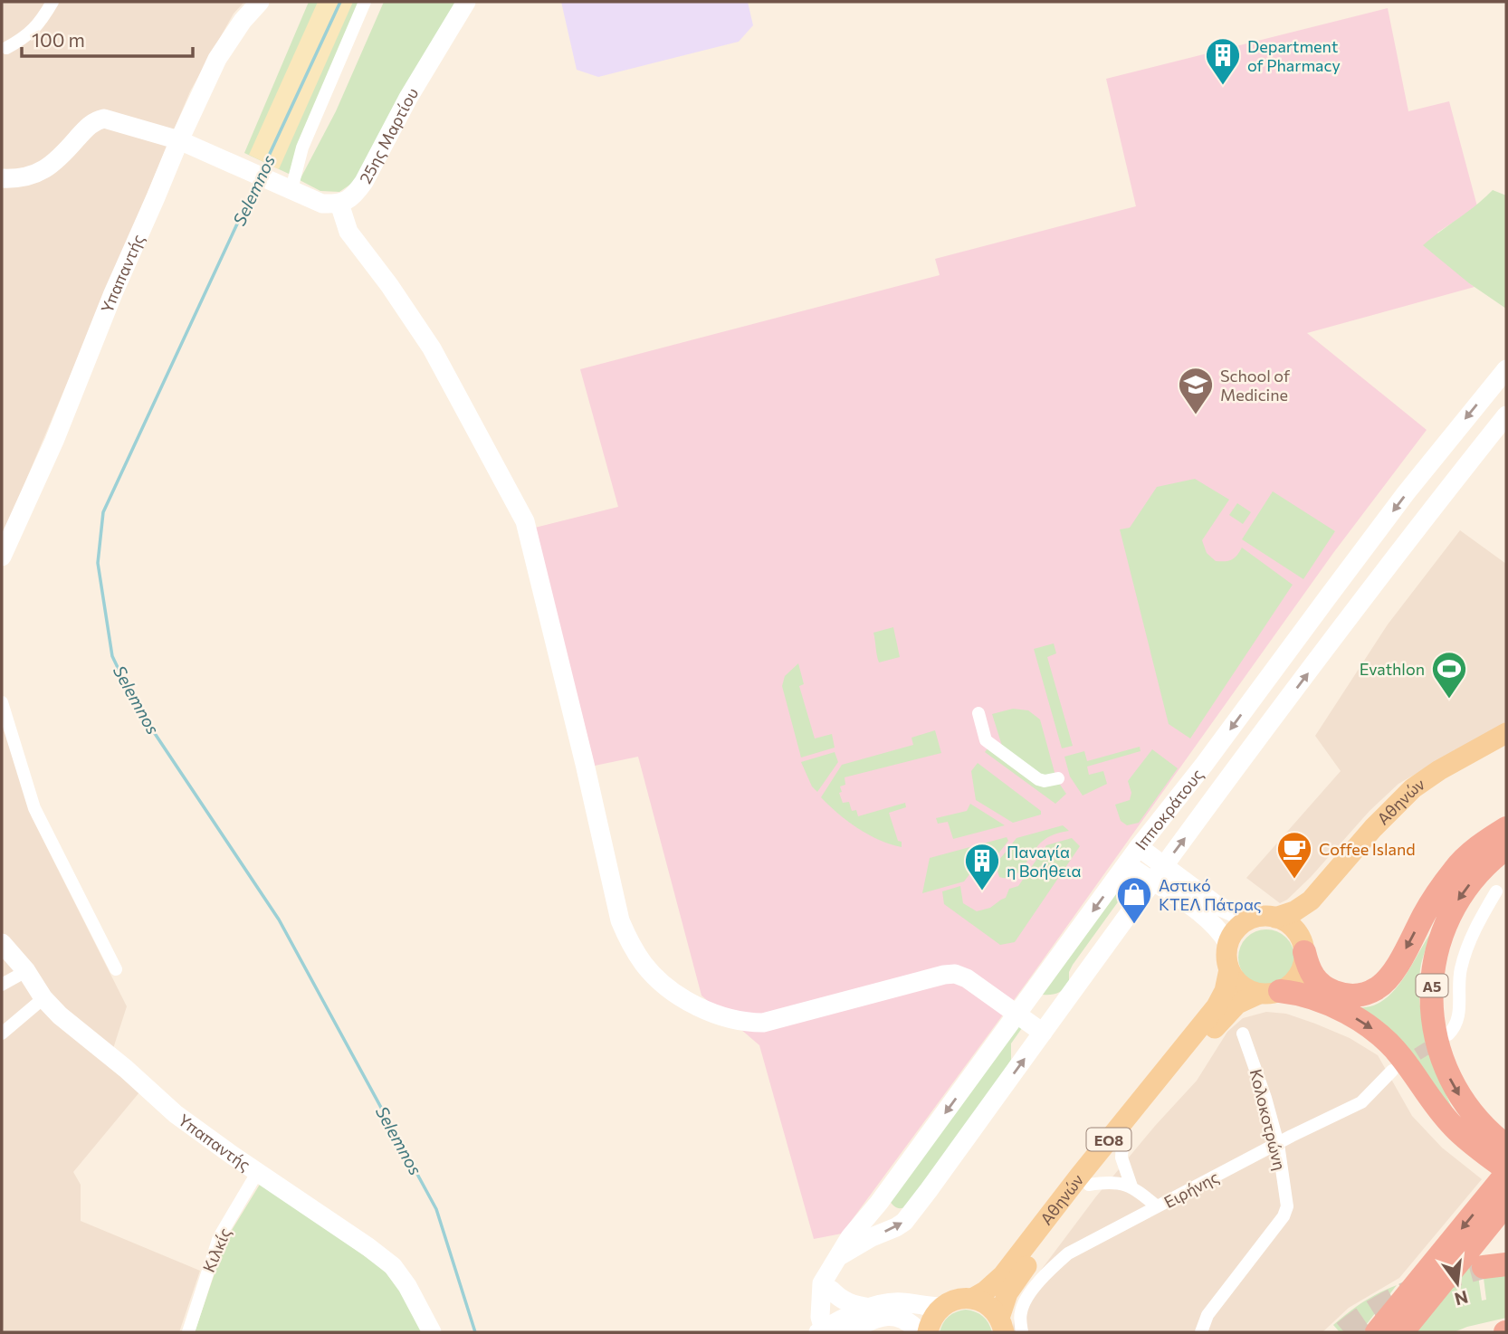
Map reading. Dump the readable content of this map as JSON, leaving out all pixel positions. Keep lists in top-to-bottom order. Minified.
{"streets":{"highway":["Α5"],"main road":["Αθηνών","ΕΟ8"],"street":["25ης Μαρτίου","Υπαπαντής","Ιπποκράτους","Κολοκοτρώνη","Ειρήνης","Κιλκίς"]},"crossings":[["Υπαπαντής","Κιλκίς"],["Κολοκοτρώνη","Ειρήνης"]],"water":["Selemnos"],"places":{"building":["Department of Pharmacy","Παναγία η Βοήθεια"],"school or university":["School of Medicine"],"sports":["Evathlon"],"cafe":["Coffee Island"],"shop":["Αστικό ΚΤΕΛ Πάτρας"]},"scale_bar":"100 m","north":"bottom"}
